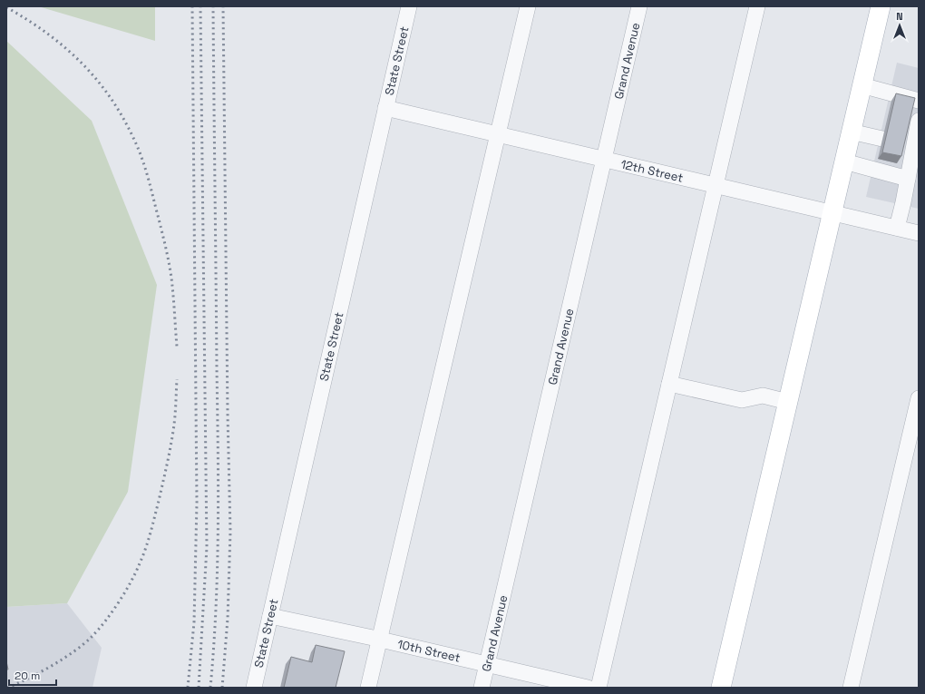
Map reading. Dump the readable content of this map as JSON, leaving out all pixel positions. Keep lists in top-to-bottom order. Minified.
{"streets":{"street":["State Street","Grand Avenue","12th Street","10th Street"]},"crossings":[["State Street","12th Street"],["State Street","10th Street"],["Grand Avenue","12th Street"],["Grand Avenue","10th Street"]],"scale_bar":"20 m","north":"top"}
